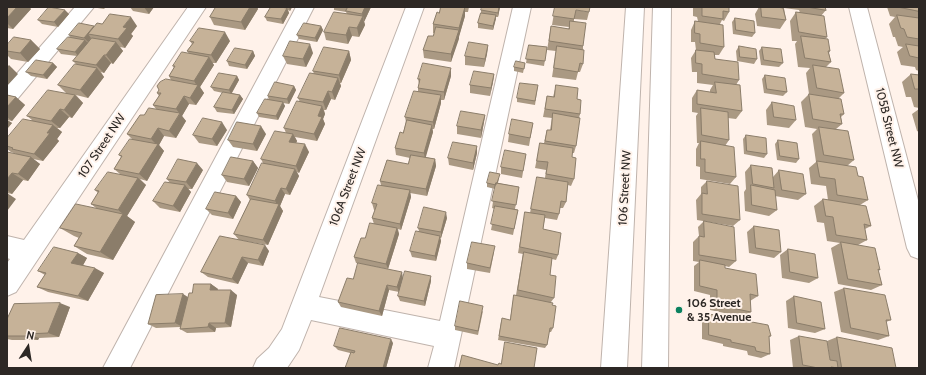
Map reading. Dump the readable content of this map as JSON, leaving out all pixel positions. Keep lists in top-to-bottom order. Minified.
{"streets":{"street":["105B Street NW","107 Street NW","106A Street NW","106 Street NW"]},"places":["106 Street & 35 Avenue"],"north":"top"}
